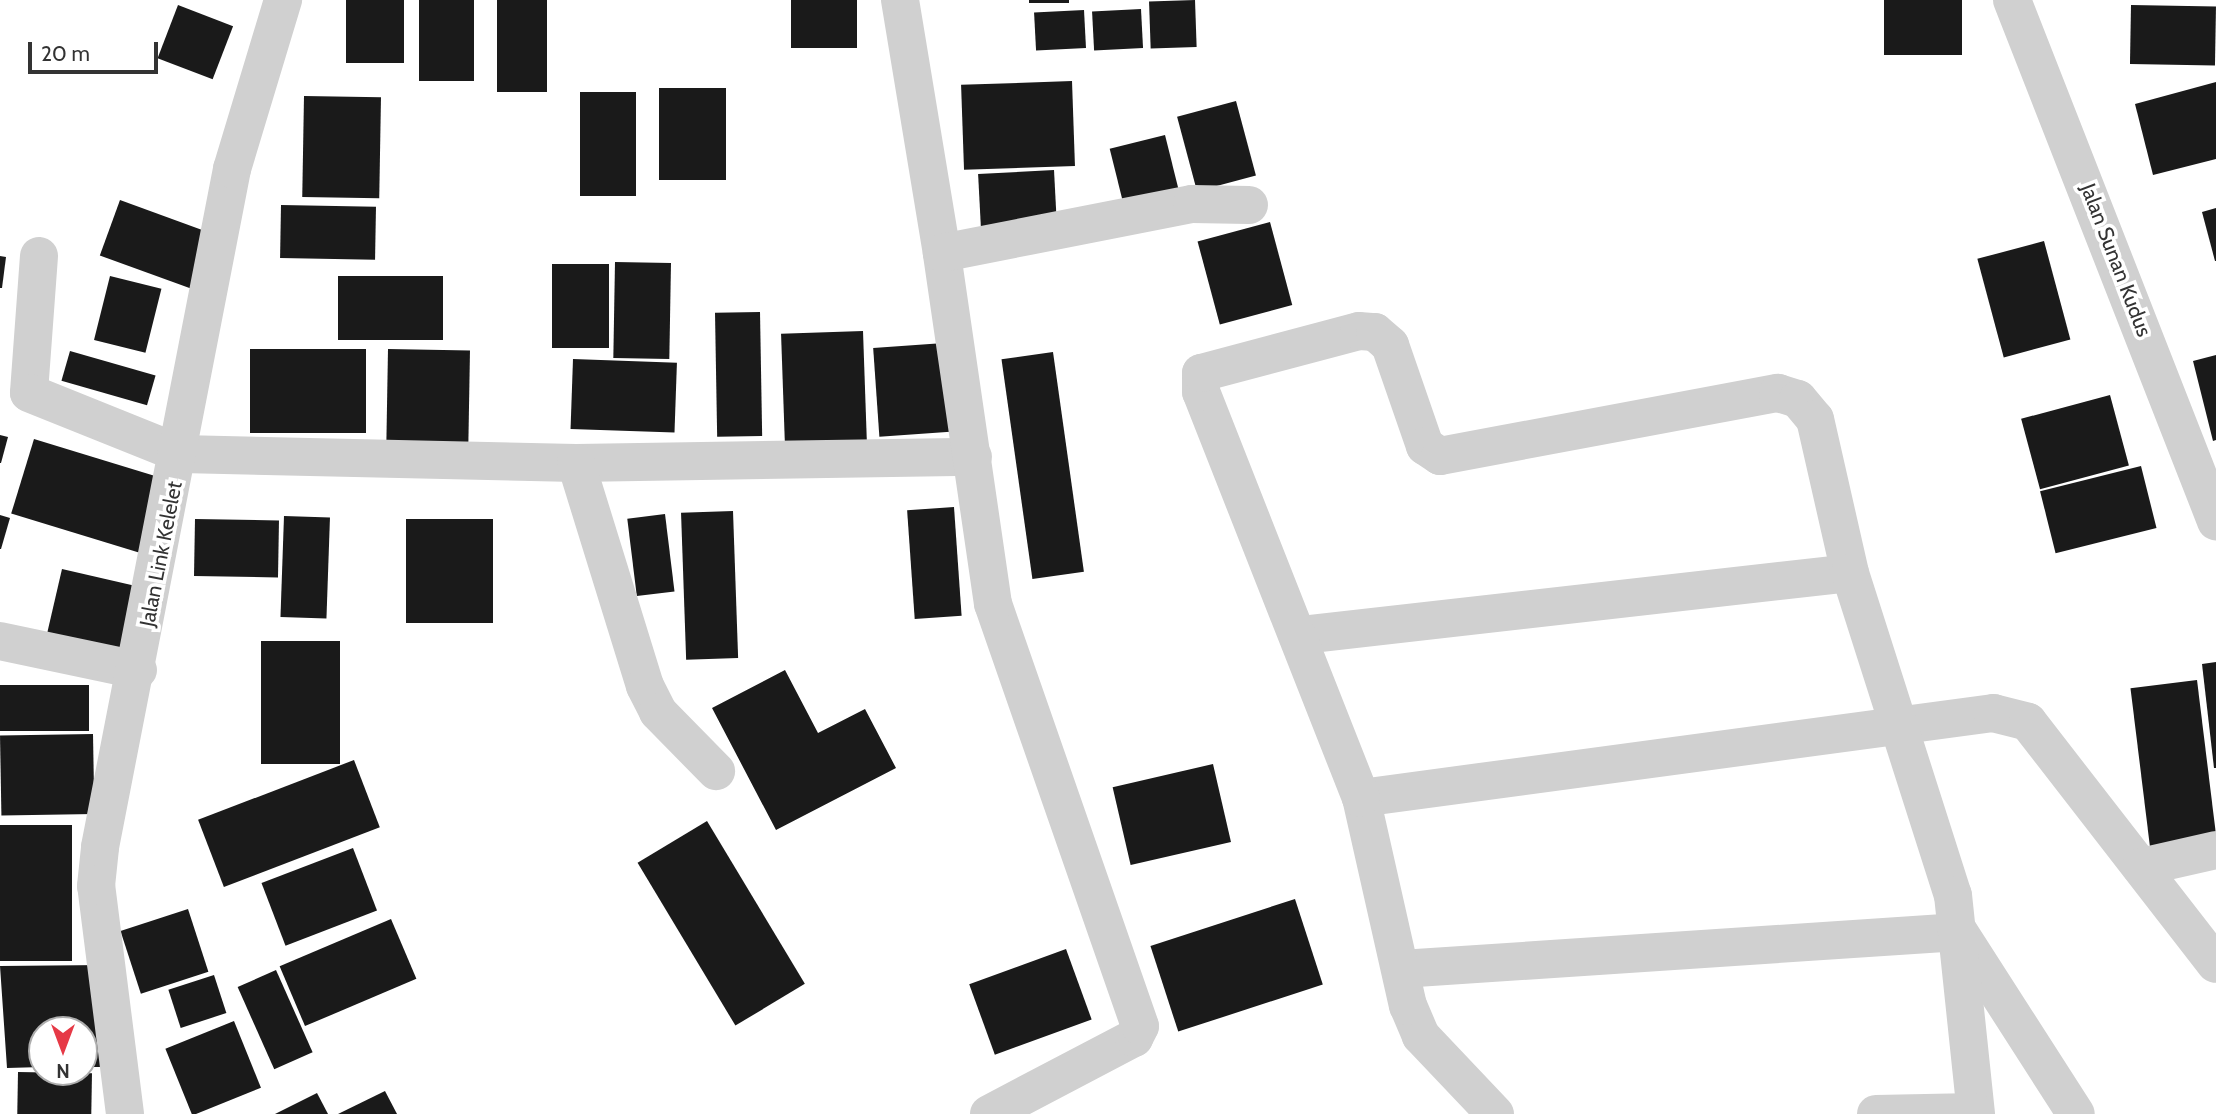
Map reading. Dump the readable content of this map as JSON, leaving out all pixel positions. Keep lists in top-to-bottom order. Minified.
{"streets":{"street":["Jalan Sunan Kudus","Jalan Link Kelelet"]},"scale_bar":"20 m","north":"bottom"}
